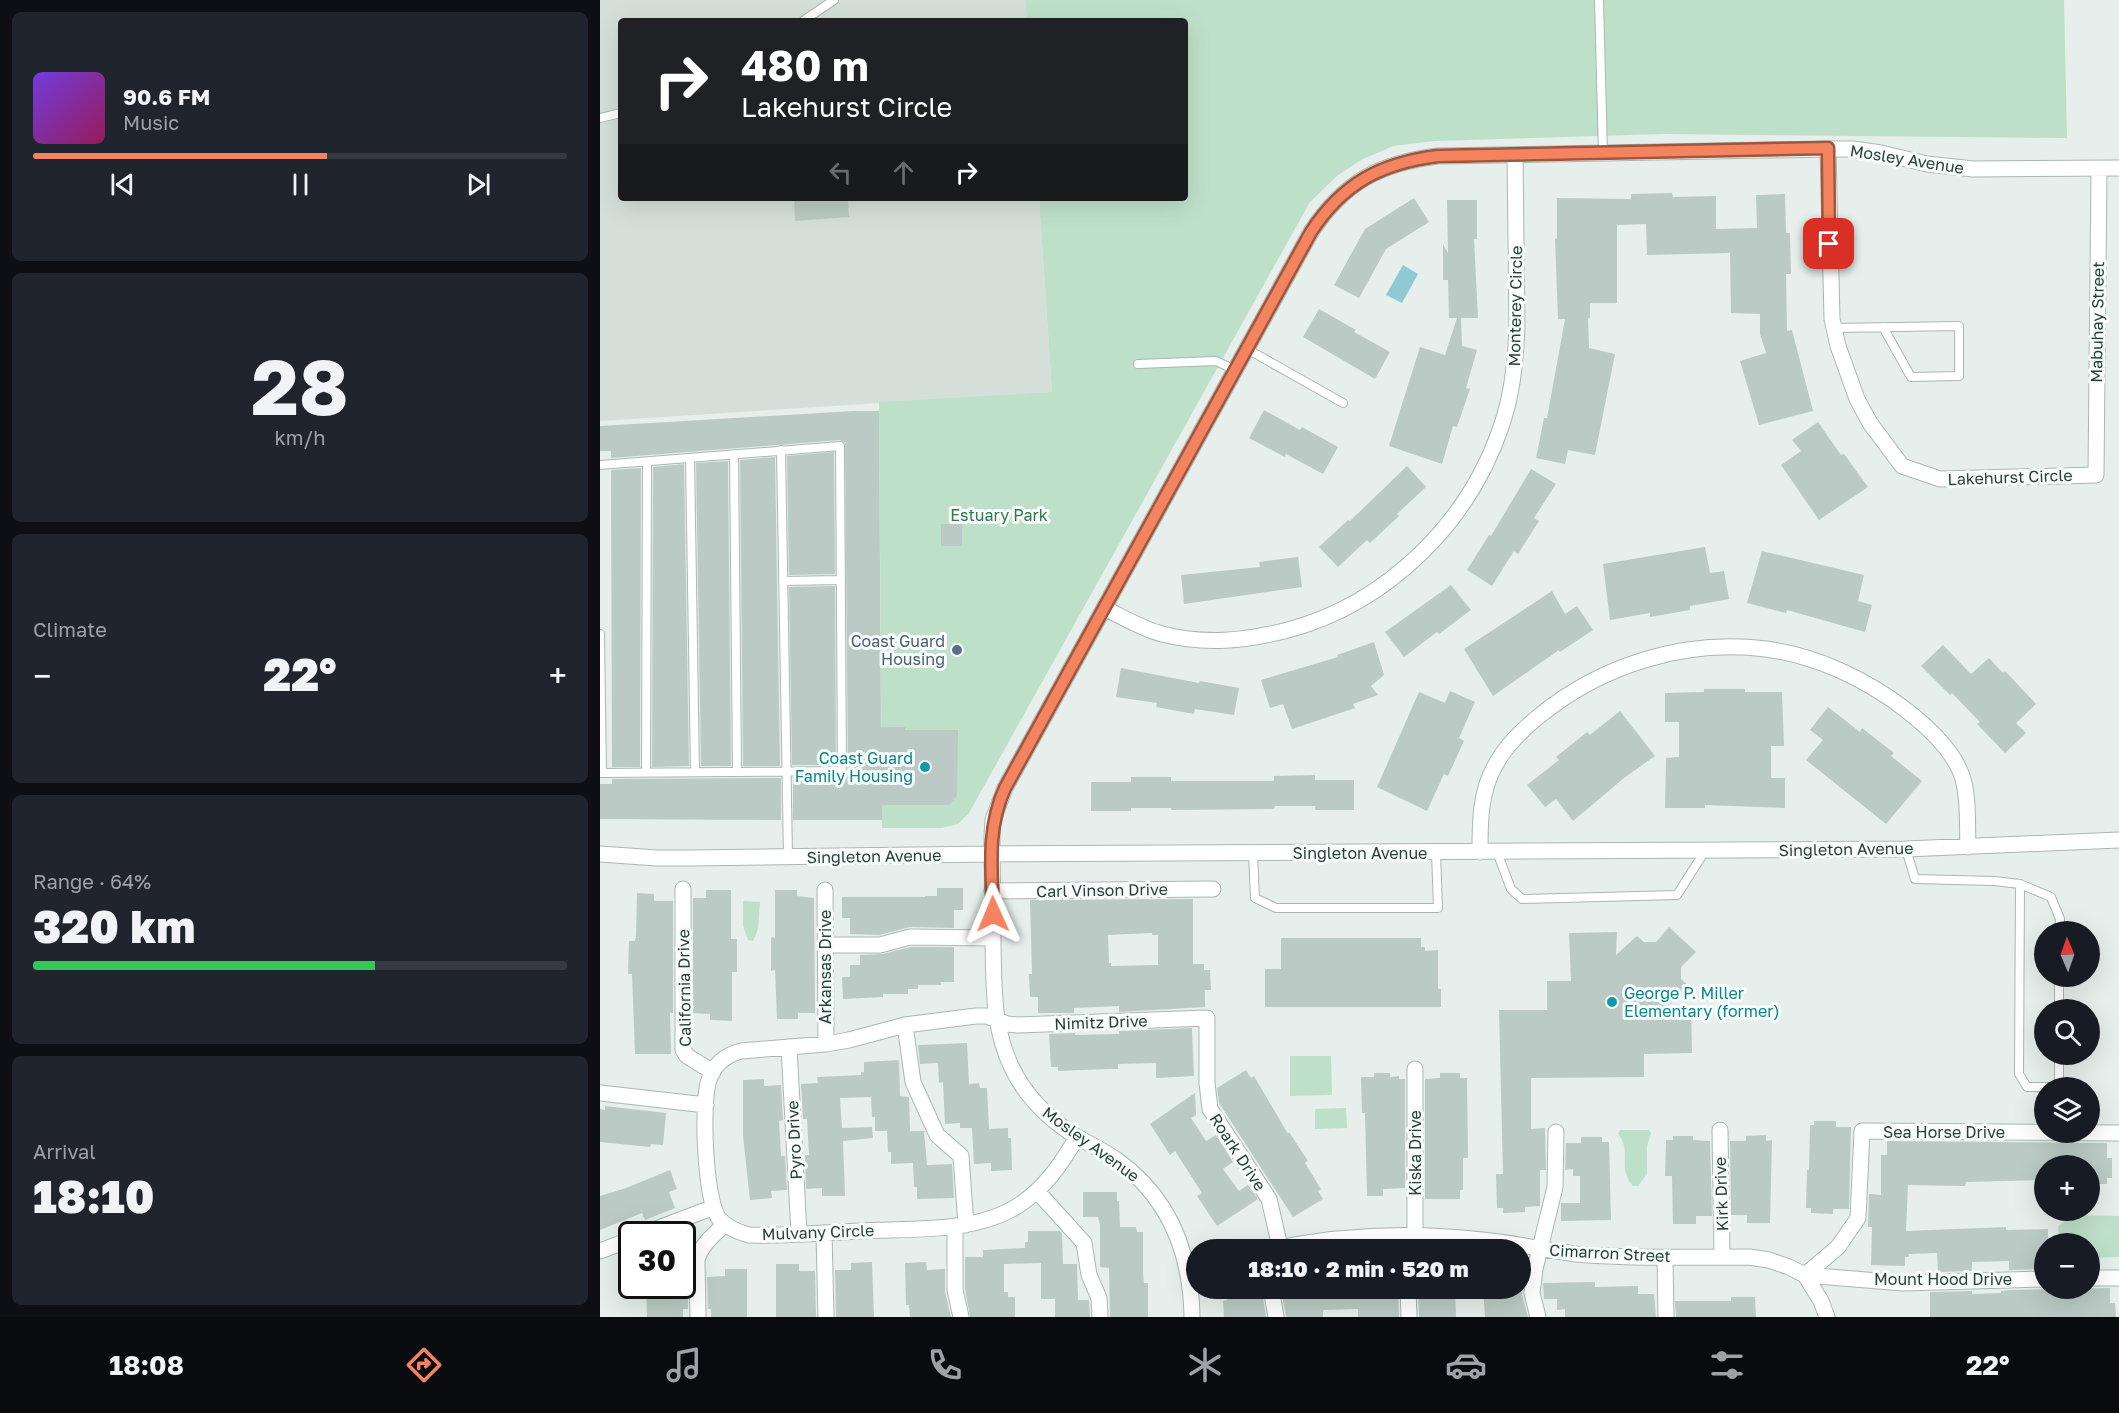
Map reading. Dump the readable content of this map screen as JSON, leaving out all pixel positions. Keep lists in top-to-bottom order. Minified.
{"streets":{"street":["Mosley Avenue","Monterey Circle","Mabuhay Street","Lakehurst Circle","Singleton Avenue","Carl Vinson Drive","Arkansas Drive","California Drive","Nimitz Drive","Sea Horse Drive","Pyro Drive","Roark Drive","Kiska Drive","Kirk Drive","Mulvany Circle","Cimarron Street","Mount Hood Drive"]},"crossings":[["Mosley Avenue","Monterey Circle"],["Mosley Avenue","Mabuhay Street"],["Mosley Avenue","Lakehurst Circle"],["Mosley Avenue","Singleton Avenue"],["Mosley Avenue","Carl Vinson Drive"],["Mosley Avenue","Nimitz Drive"],["Mosley Avenue","Mulvany Circle"],["Mabuhay Street","Lakehurst Circle"],["Nimitz Drive","Roark Drive"],["Sea Horse Drive","Cimarron Street"],["Sea Horse Drive","Mount Hood Drive"],["Pyro Drive","Mulvany Circle"],["Kirk Drive","Cimarron Street"],["Cimarron Street","Mount Hood Drive"]],"parks":["Estuary Park"],"places":["Coast Guard Housing","Coast Guard Family Housing","George P. Miller Elementary (former)"],"north":"top","page":{"turn":["480 m","Lakehurst Circle"],"song":["90.6 FM","Music"],"tile":[["28","km/h"],"Climate",["Range · 64%","320 km"],["Arrival","18:10"]],"heat":["−","22°","+"],"map_buttons":["+","−"],"limit":"30","trip":"18:10 · 2 min · 520 m","tabs":["18:08","22°"]}}
